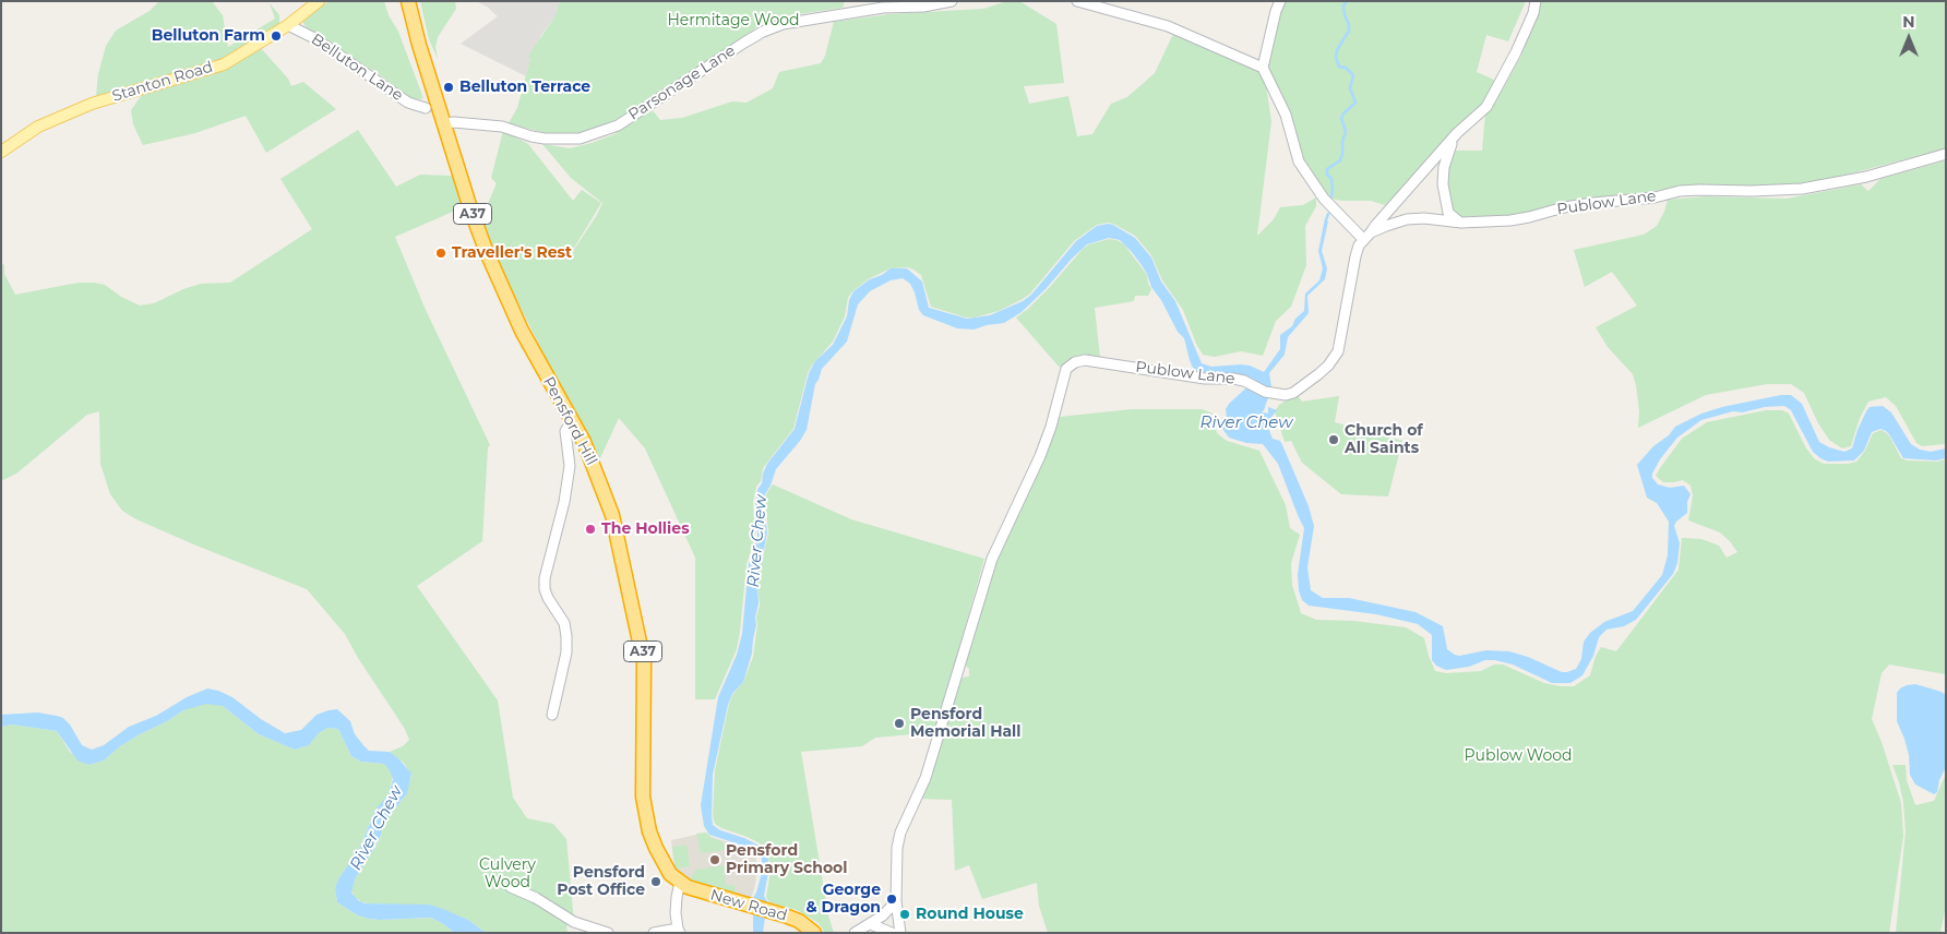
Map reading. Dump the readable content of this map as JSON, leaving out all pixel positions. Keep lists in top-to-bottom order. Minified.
{"streets":{"highway":["A37","Pensford Hill","New Road"],"main road":["Stanton Road"],"street":["Belluton Lane","Parsonage Lane","Publow Lane"]},"crossings":[["Belluton Lane","Stanton Road"],["Parsonage Lane","Pensford Hill"],["Pensford Hill","New Road"]],"water":["River Chew"],"parks":["Hermitage Wood","Publow Wood","Culvery Wood"],"places":["Belluton Farm","Belluton Terrace","Traveller's Rest","Church of All Saints","The Hollies","Pensford Memorial Hall","Pensford Primary School","Pensford Post Office","George & Dragon","Round House"],"north":"top"}
